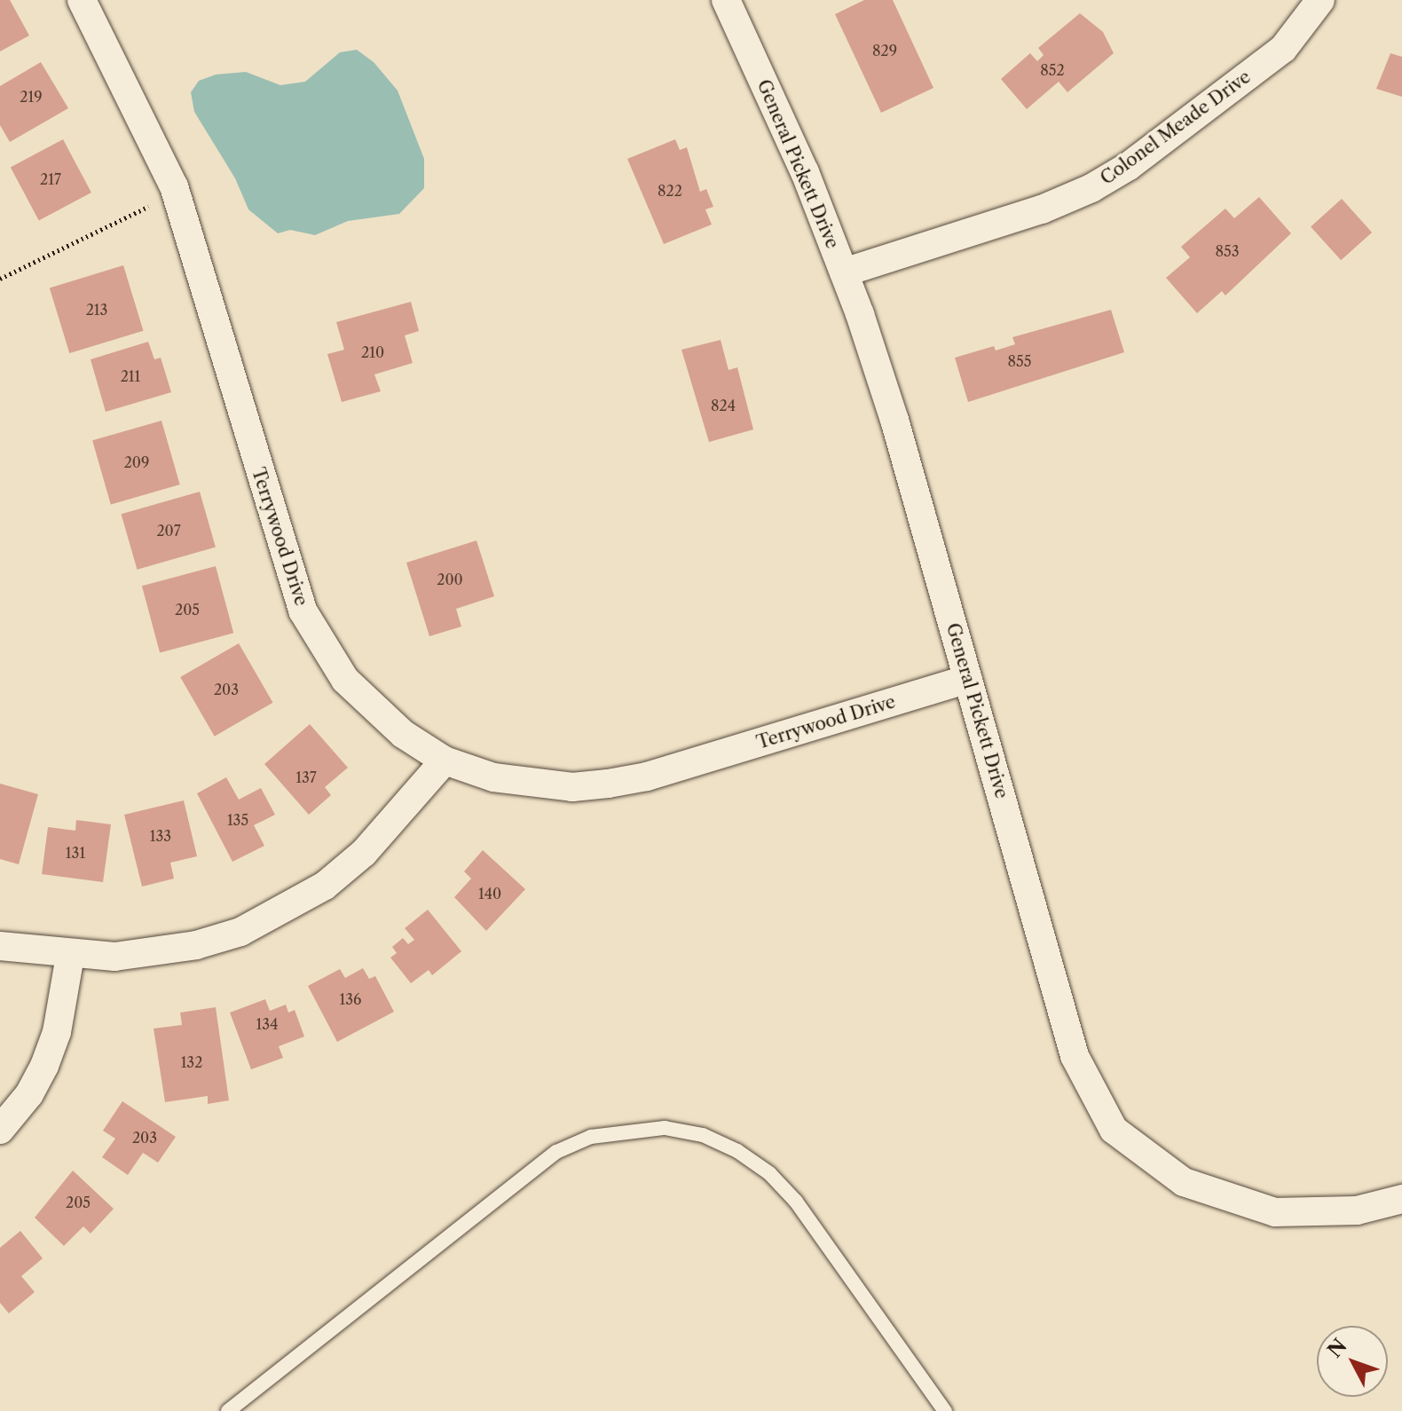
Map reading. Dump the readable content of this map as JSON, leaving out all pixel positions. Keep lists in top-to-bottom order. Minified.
{"streets":{"street":["Colonel Meade Drive","General Pickett Drive","Terrywood Drive"]},"crossings":[["Colonel Meade Drive","General Pickett Drive"],["General Pickett Drive","Terrywood Drive"]],"house_numbers":["829","852","219","217","822","853","213","210","855","211","824","209","207","200","205","203","137","135","133","131","140","136","134","132","203","205"],"north":"top left"}
